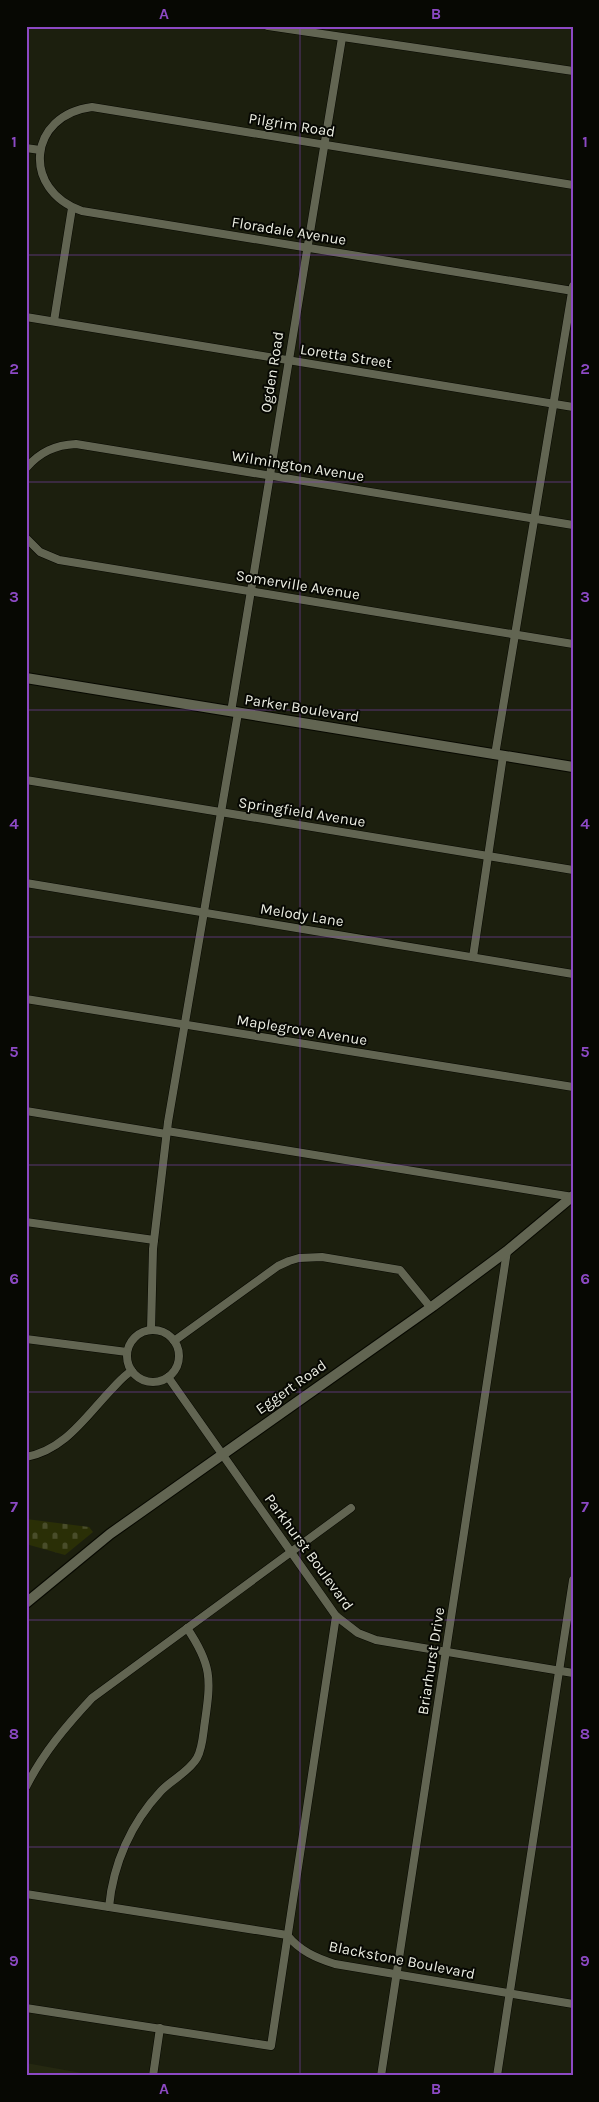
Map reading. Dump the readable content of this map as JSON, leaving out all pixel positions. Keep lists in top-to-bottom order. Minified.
{"streets":{"street":["Pilgrim Road","Floradale Avenue","Loretta Street","Ogden Road","Wilmington Avenue","Somerville Avenue","Parker Boulevard","Springfield Avenue","Melody Lane","Maplegrove Avenue","Eggert Road","Parkhurst Boulevard","Briarhurst Drive","Blackstone Boulevard"]},"crossings":[["Pilgrim Road","Floradale Avenue"],["Pilgrim Road","Ogden Road"],["Floradale Avenue","Ogden Road"],["Loretta Street","Ogden Road"],["Ogden Road","Wilmington Avenue"],["Ogden Road","Somerville Avenue"],["Ogden Road","Parker Boulevard"],["Ogden Road","Springfield Avenue"],["Ogden Road","Melody Lane"],["Ogden Road","Maplegrove Avenue"],["Ogden Road","Parkhurst Boulevard"],["Eggert Road","Parkhurst Boulevard"],["Eggert Road","Briarhurst Drive"],["Parkhurst Boulevard","Briarhurst Drive"],["Briarhurst Drive","Blackstone Boulevard"]],"grid":{"columns":["A","B"],"rows":["1","2","3","4","5","6","7","8","9"]}}
